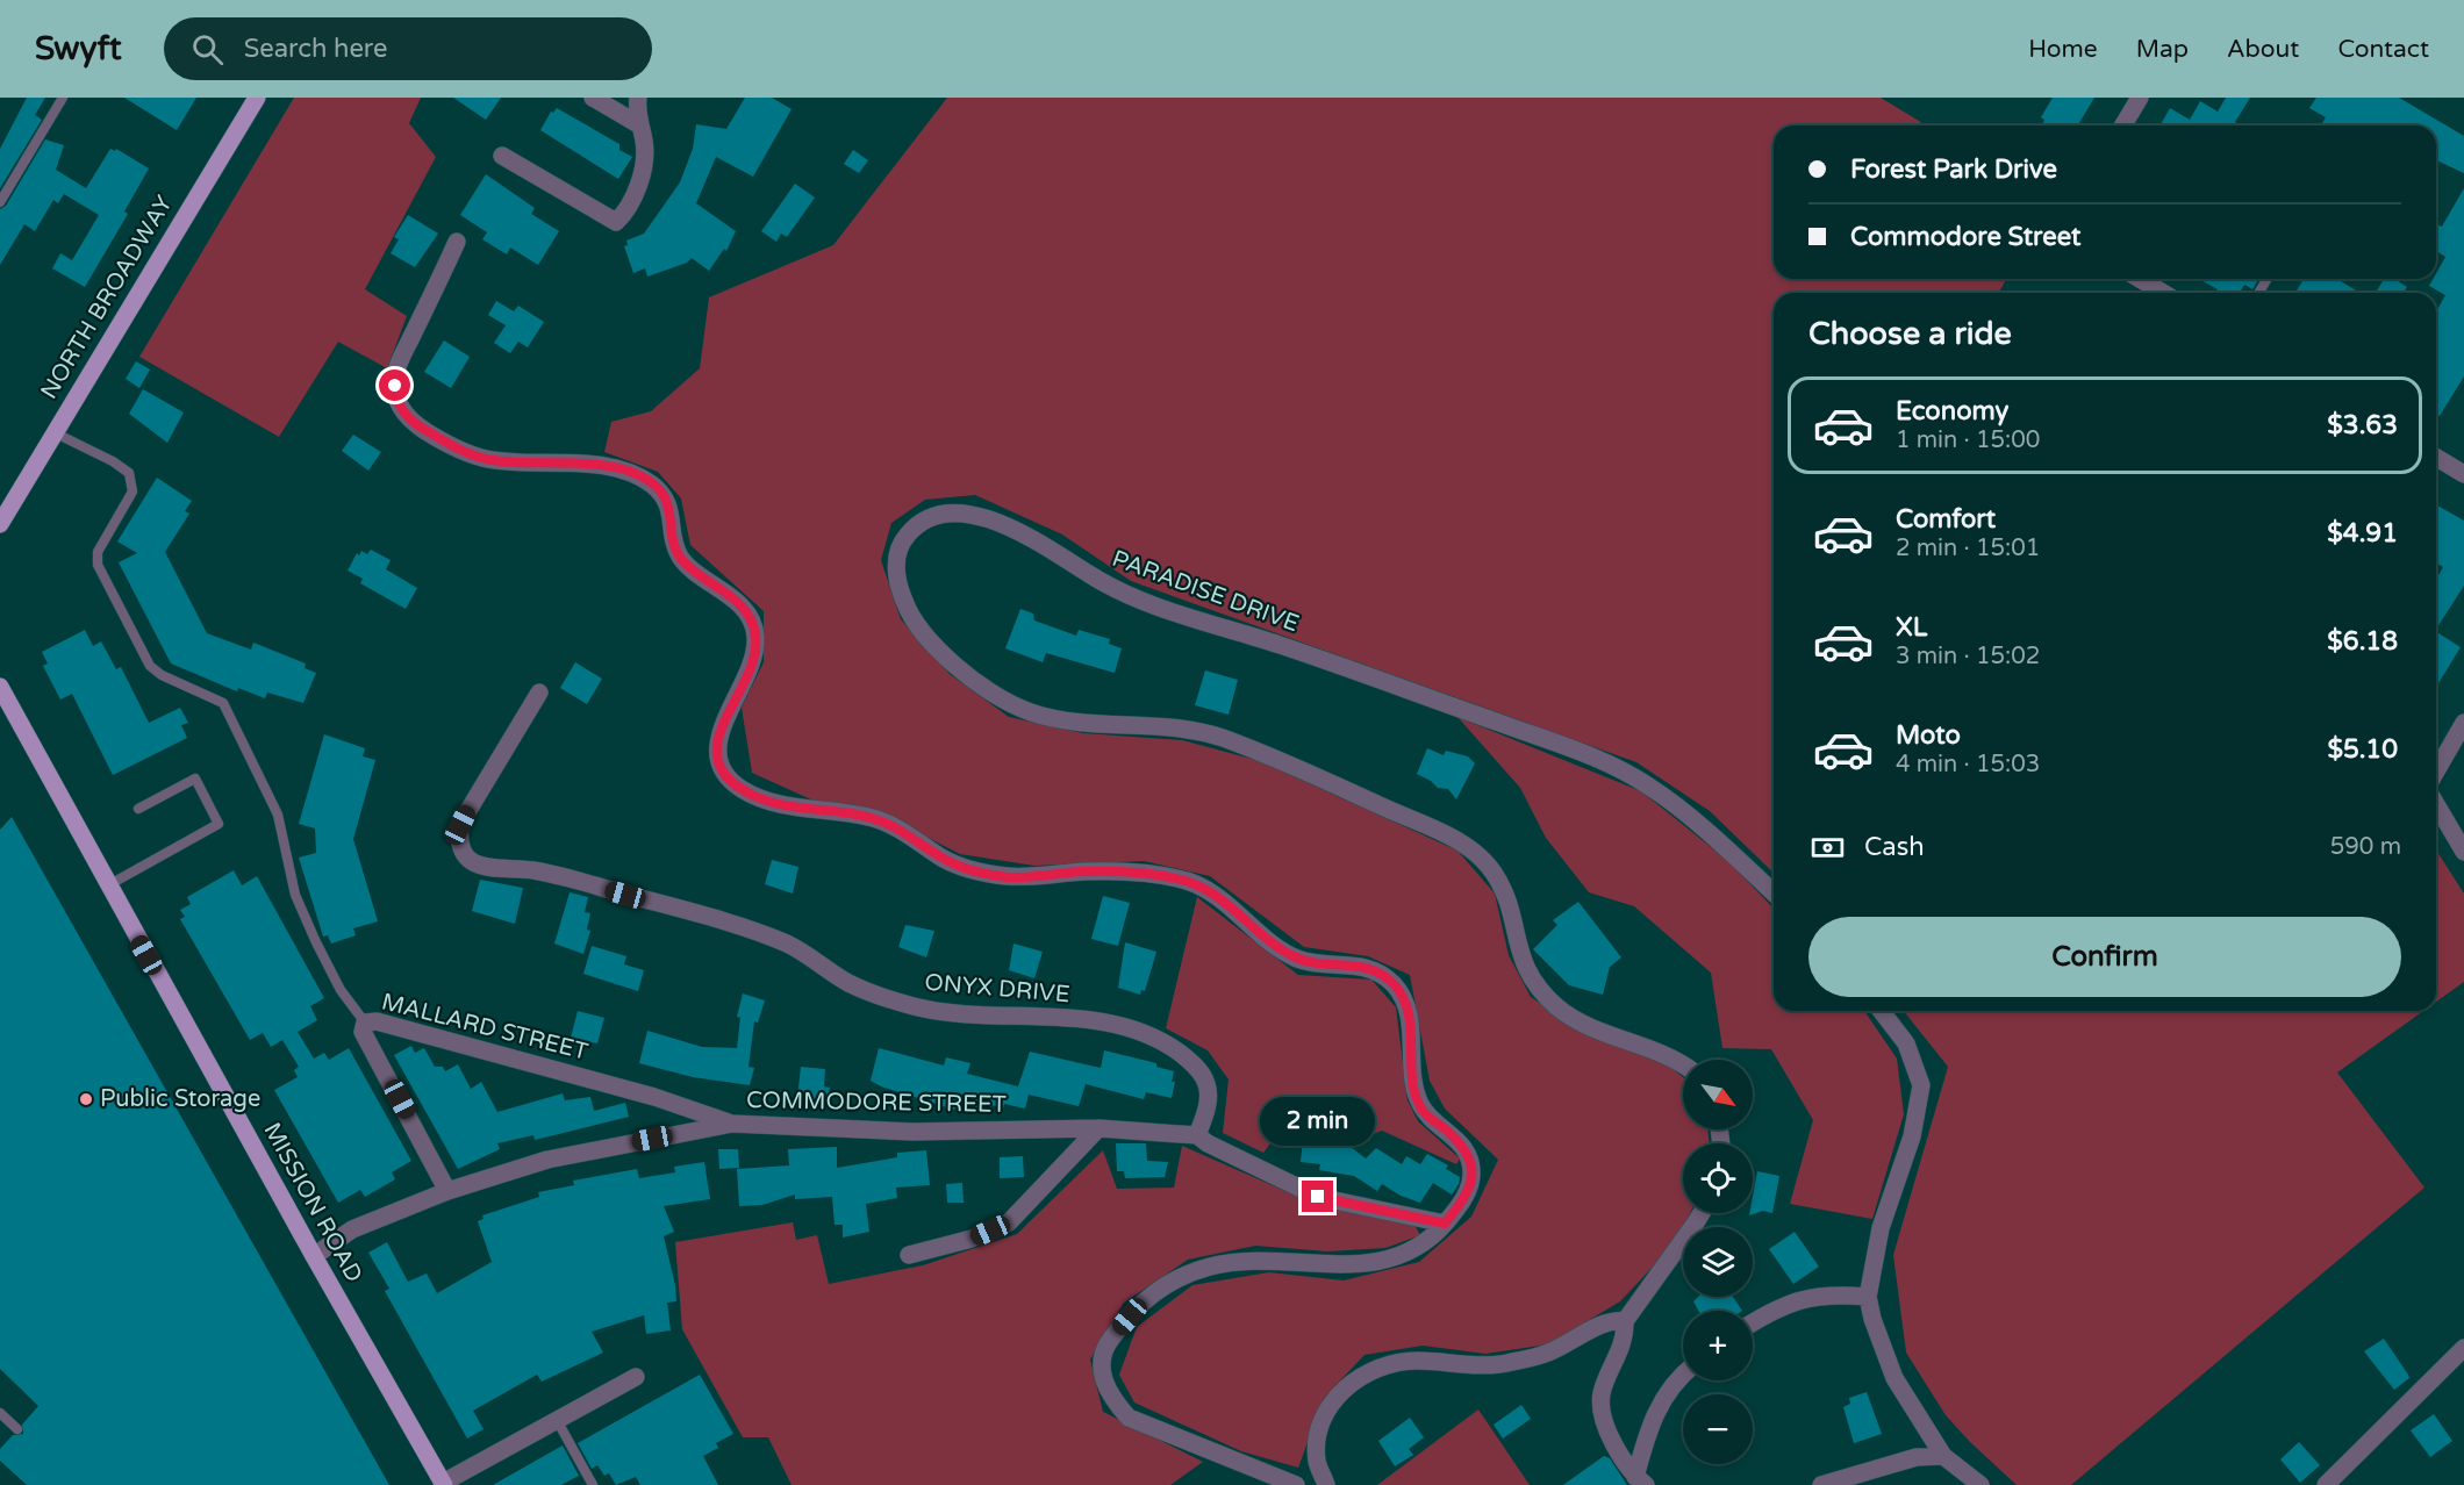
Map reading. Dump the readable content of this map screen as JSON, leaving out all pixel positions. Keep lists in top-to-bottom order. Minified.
{"streets":{"main road":["NORTH BROADWAY","MISSION ROAD"],"street":["PARADISE DRIVE","ONYX DRIVE","MALLARD STREET","COMMODORE STREET"]},"crossings":[["ONYX DRIVE","COMMODORE STREET"],["MALLARD STREET","COMMODORE STREET"],["COMMODORE STREET","MISSION ROAD"]],"places":["Public Storage"],"north":"bottom right","page":{"header":"Swyft","search":"Search here","nav":["Home","Map","About","Contact"],"banner":["Forest Park Drive","Commodore Street"],"heading":"Choose a ride","list":[{"name":"Economy","note":"1 min · 15:00","value":"$3.63"},{"name":"Comfort","note":"2 min · 15:01","value":"$4.91"},{"name":"XL","note":"3 min · 15:02","value":"$6.18"},{"name":"Moto","note":"4 min · 15:03","value":"$5.10"}],"pay":["Cash","590 m"],"buttons":"Confirm","map_buttons":["+","−"],"bubble":"2 min"}}
